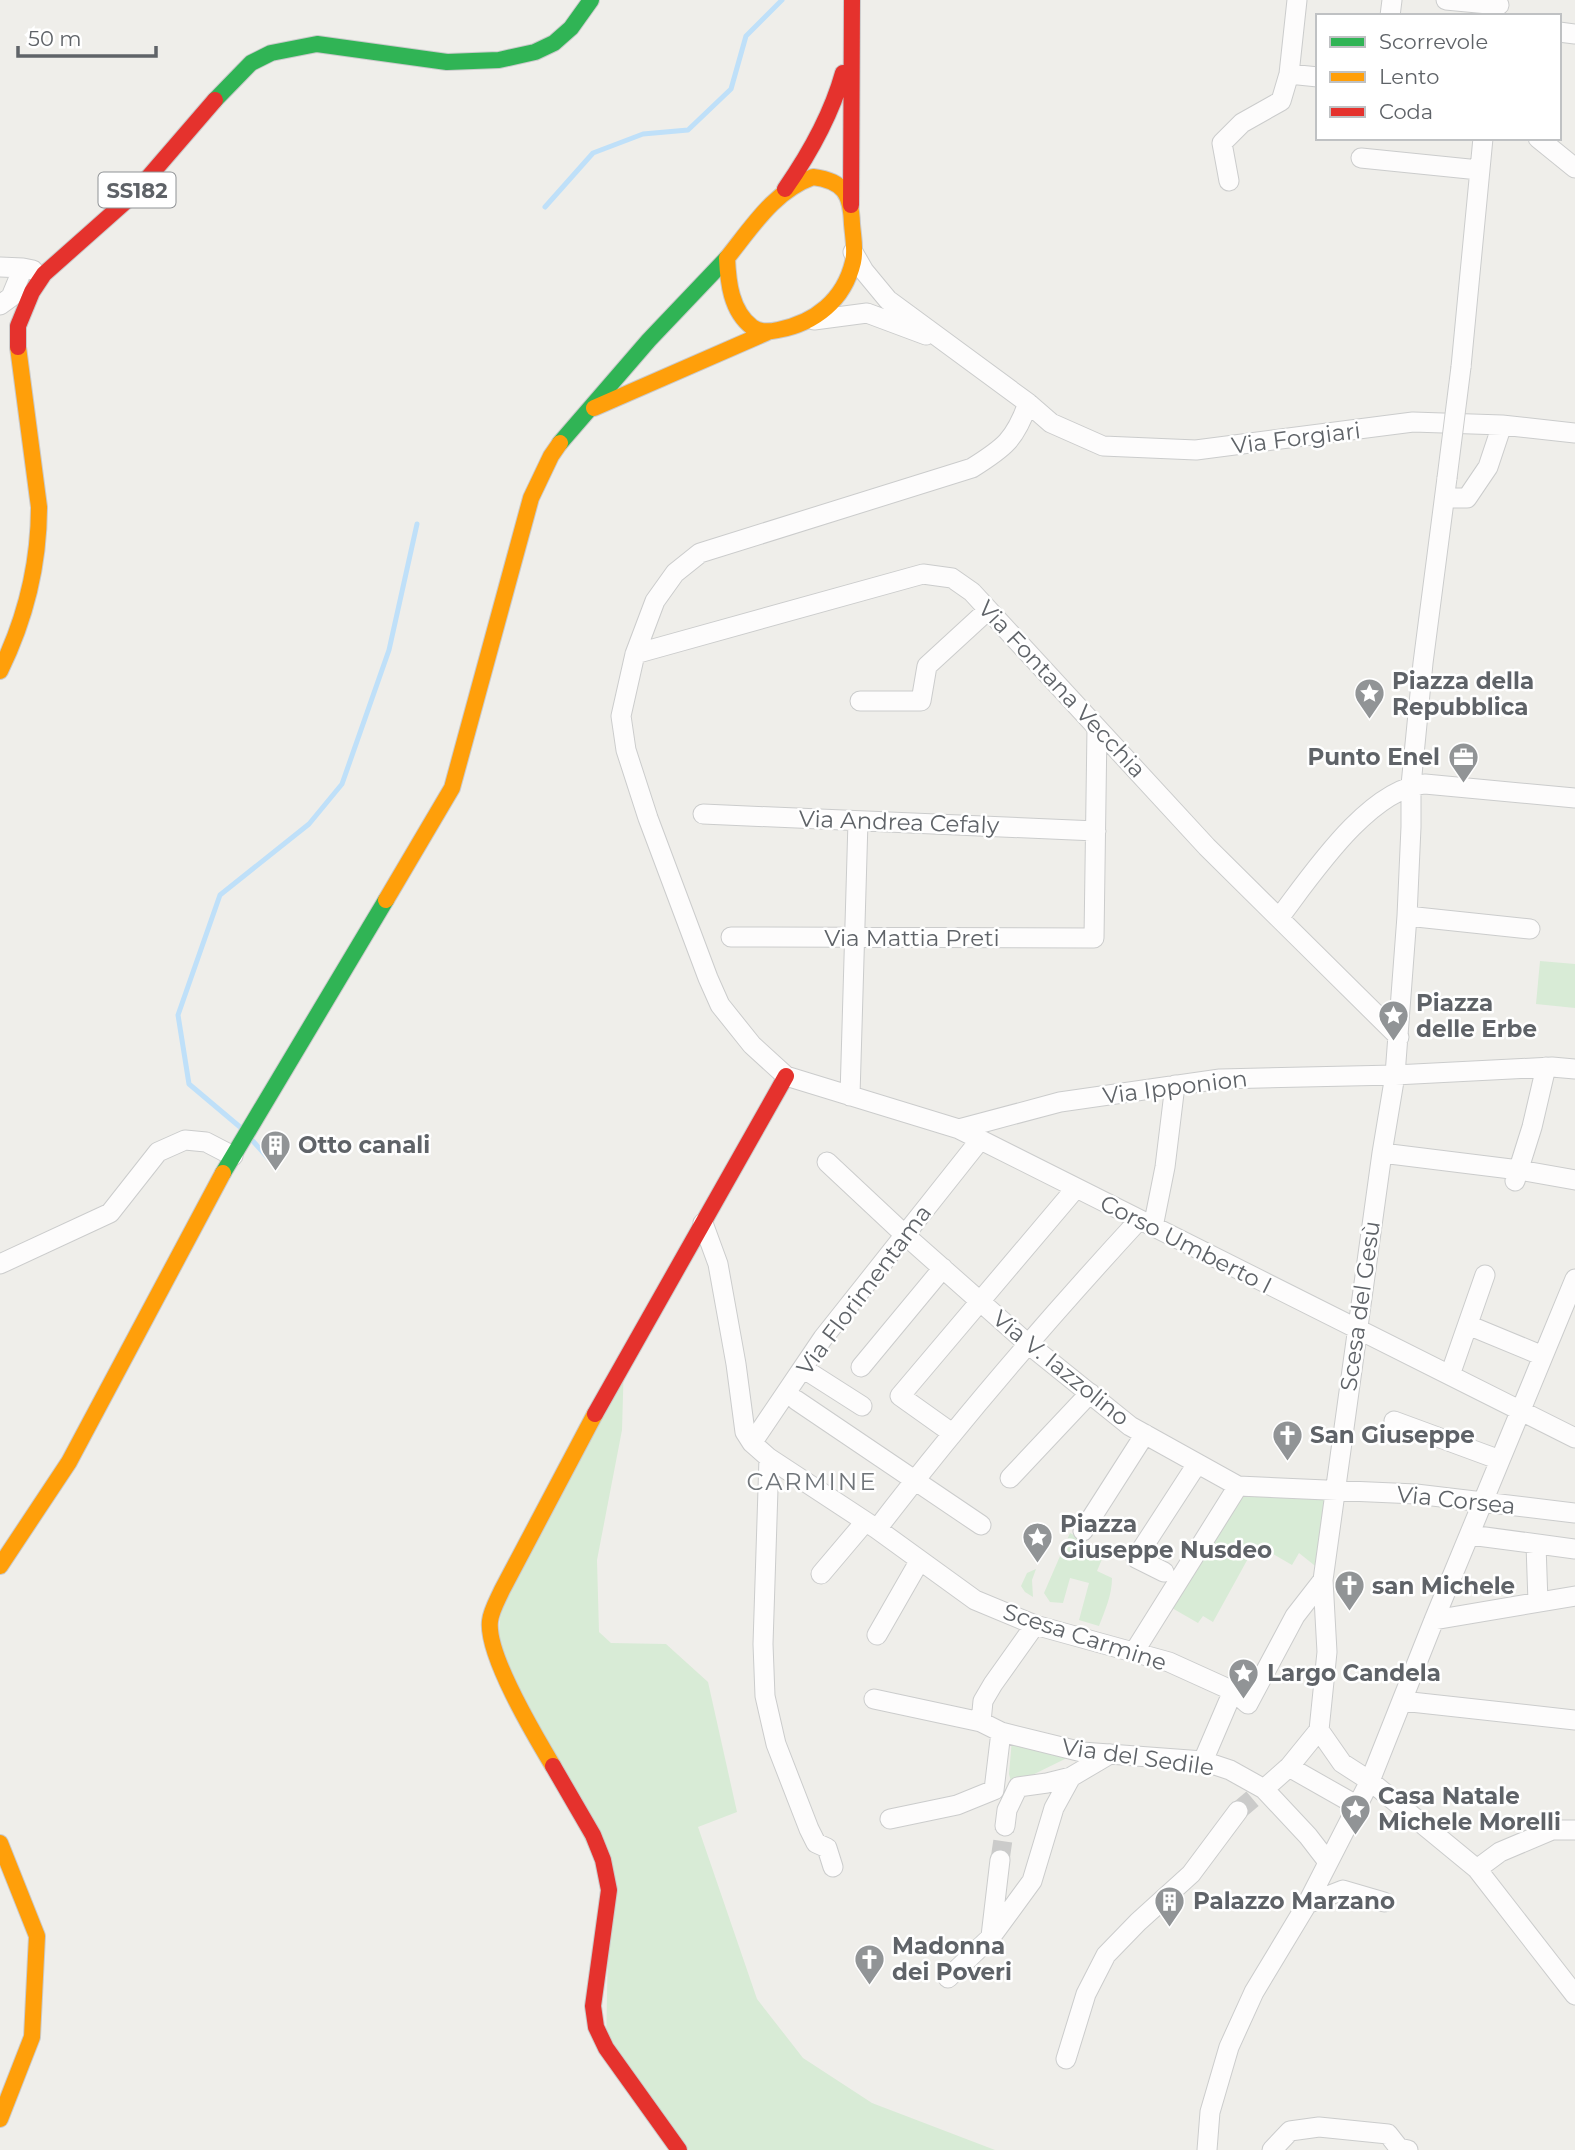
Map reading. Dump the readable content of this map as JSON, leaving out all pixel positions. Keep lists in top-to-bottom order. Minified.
{"streets":{"street":["SS182","Via Forgiari","Via Fontana Vecchia","Via Andrea Cefaly","Via Mattia Preti","Via Ipponion","Corso Umberto I","Via Florimentama","Scesa del Gesù","Via V. Iazzolino","Via Corsea","Scesa Carmine","Via del Sedile"]},"crossings":[["Via Fontana Vecchia","Scesa del Gesù"],["Via Andrea Cefaly","Via Mattia Preti"],["Via Ipponion","Corso Umberto I"],["Via Ipponion","Scesa del Gesù"],["Corso Umberto I","Via Florimentama"],["Corso Umberto I","Scesa del Gesù"],["Via Florimentama","Via V. Iazzolino"],["Via Florimentama","Scesa Carmine"],["Scesa del Gesù","Via V. Iazzolino"],["Scesa del Gesù","Via Corsea"],["Scesa del Gesù","Scesa Carmine"],["Via V. Iazzolino","Via Corsea"]],"districts":["CARMINE"],"places":{"place":["Piazza della Repubblica","Piazza delle Erbe","Piazza Giuseppe Nusdeo","Largo Candela","Casa Natale Michele Morelli"],"office":["Punto Enel"],"building":["Otto canali","Palazzo Marzano"],"church":["San Giuseppe","san Michele","Madonna dei Poveri"]},"legend":["Scorrevole","Lento","Coda"],"scale_bar":"50 m"}
